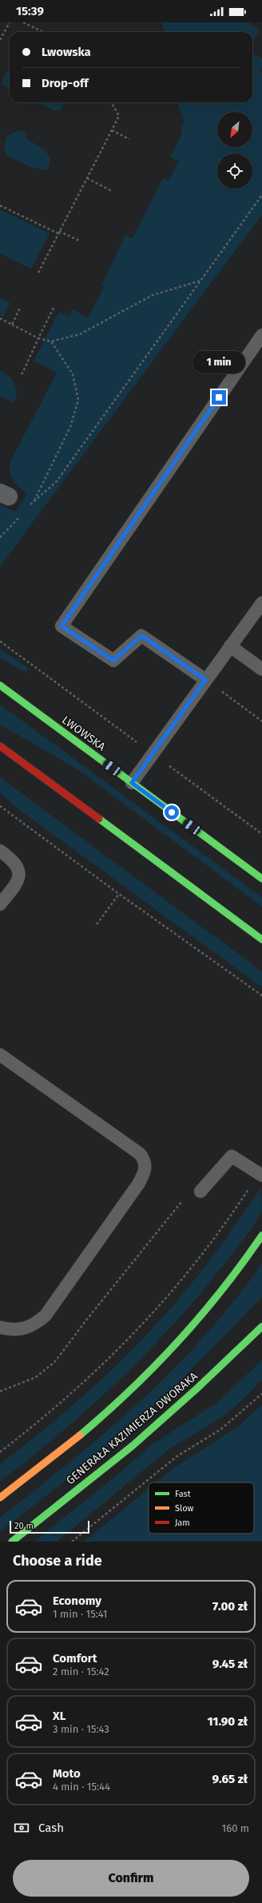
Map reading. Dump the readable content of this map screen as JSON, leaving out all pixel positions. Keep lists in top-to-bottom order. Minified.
{"streets":{"main road":["LWOWSKA","GENERAŁA KAZIMIERZA DWORAKA"]},"legend":["Fast","Slow","Jam"],"scale_bar":"20 m","north":"bottom left","page":{"status":"15:39","banner":["Lwowska","Drop-off"],"bubble":"1 min","scale":"20 m","heading":"Choose a ride","list":[{"name":"Economy","note":"1 min · 15:41","value":"7.00 zł"},{"name":"Comfort","note":"2 min · 15:42","value":"9.45 zł"},{"name":"XL","note":"3 min · 15:43","value":"11.90 zł"},{"name":"Moto","note":"4 min · 15:44","value":"9.65 zł"}],"pay":["Cash","160 m"],"buttons":"Confirm"}}
